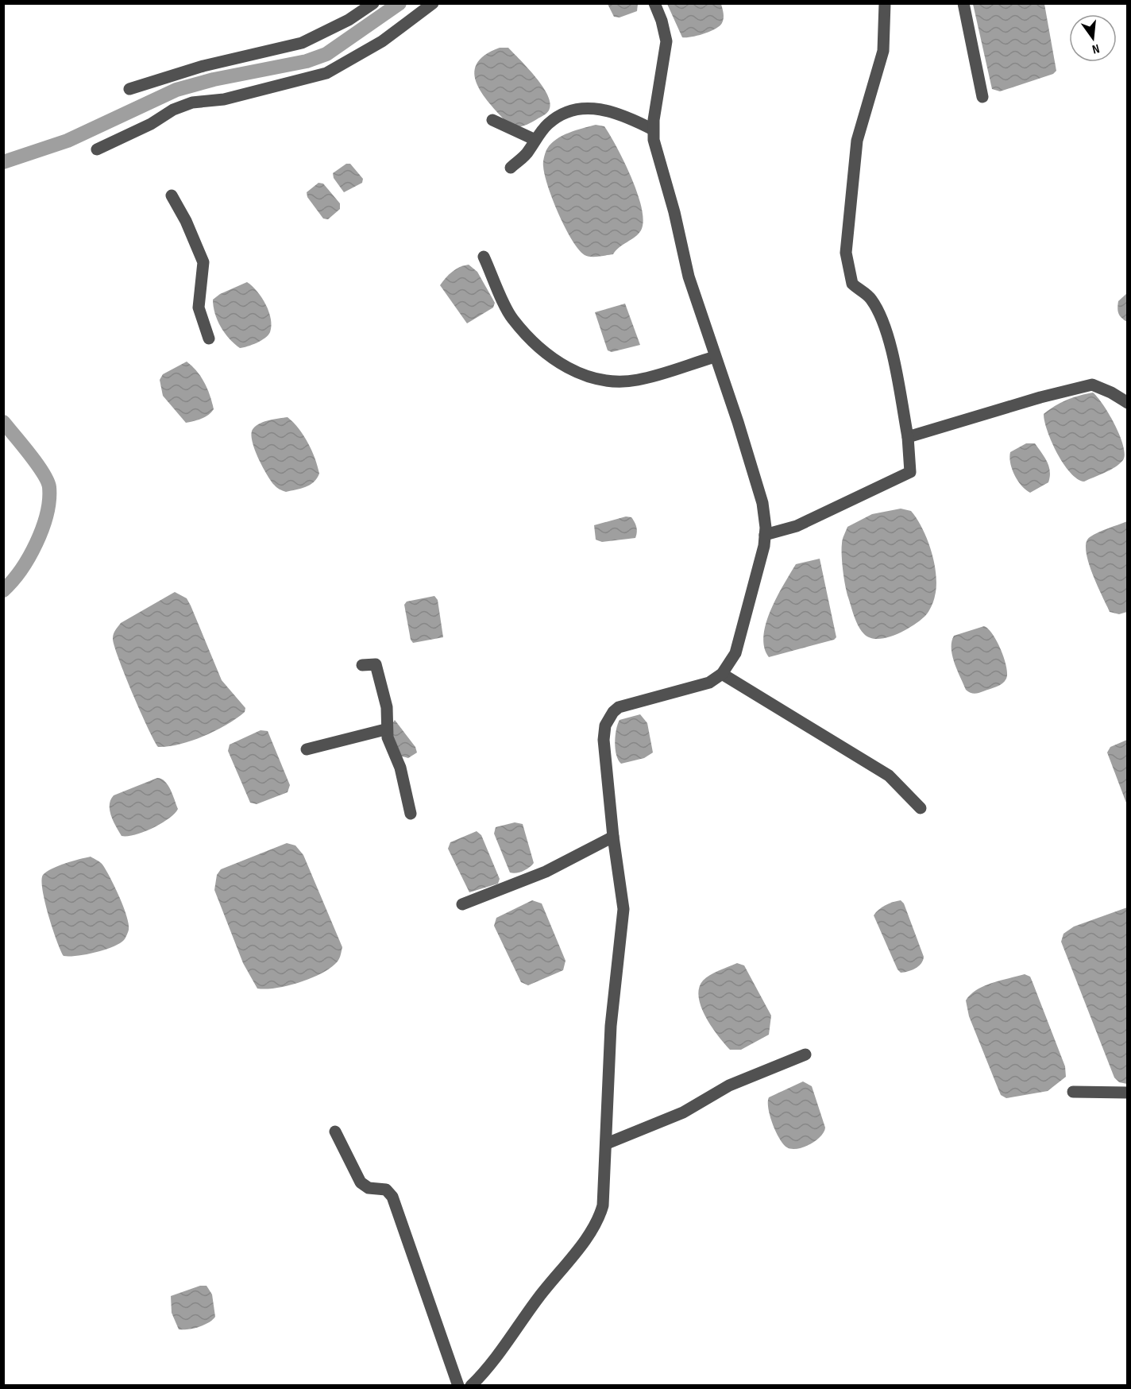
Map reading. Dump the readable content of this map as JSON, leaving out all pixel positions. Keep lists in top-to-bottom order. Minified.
{"north":"bottom"}
